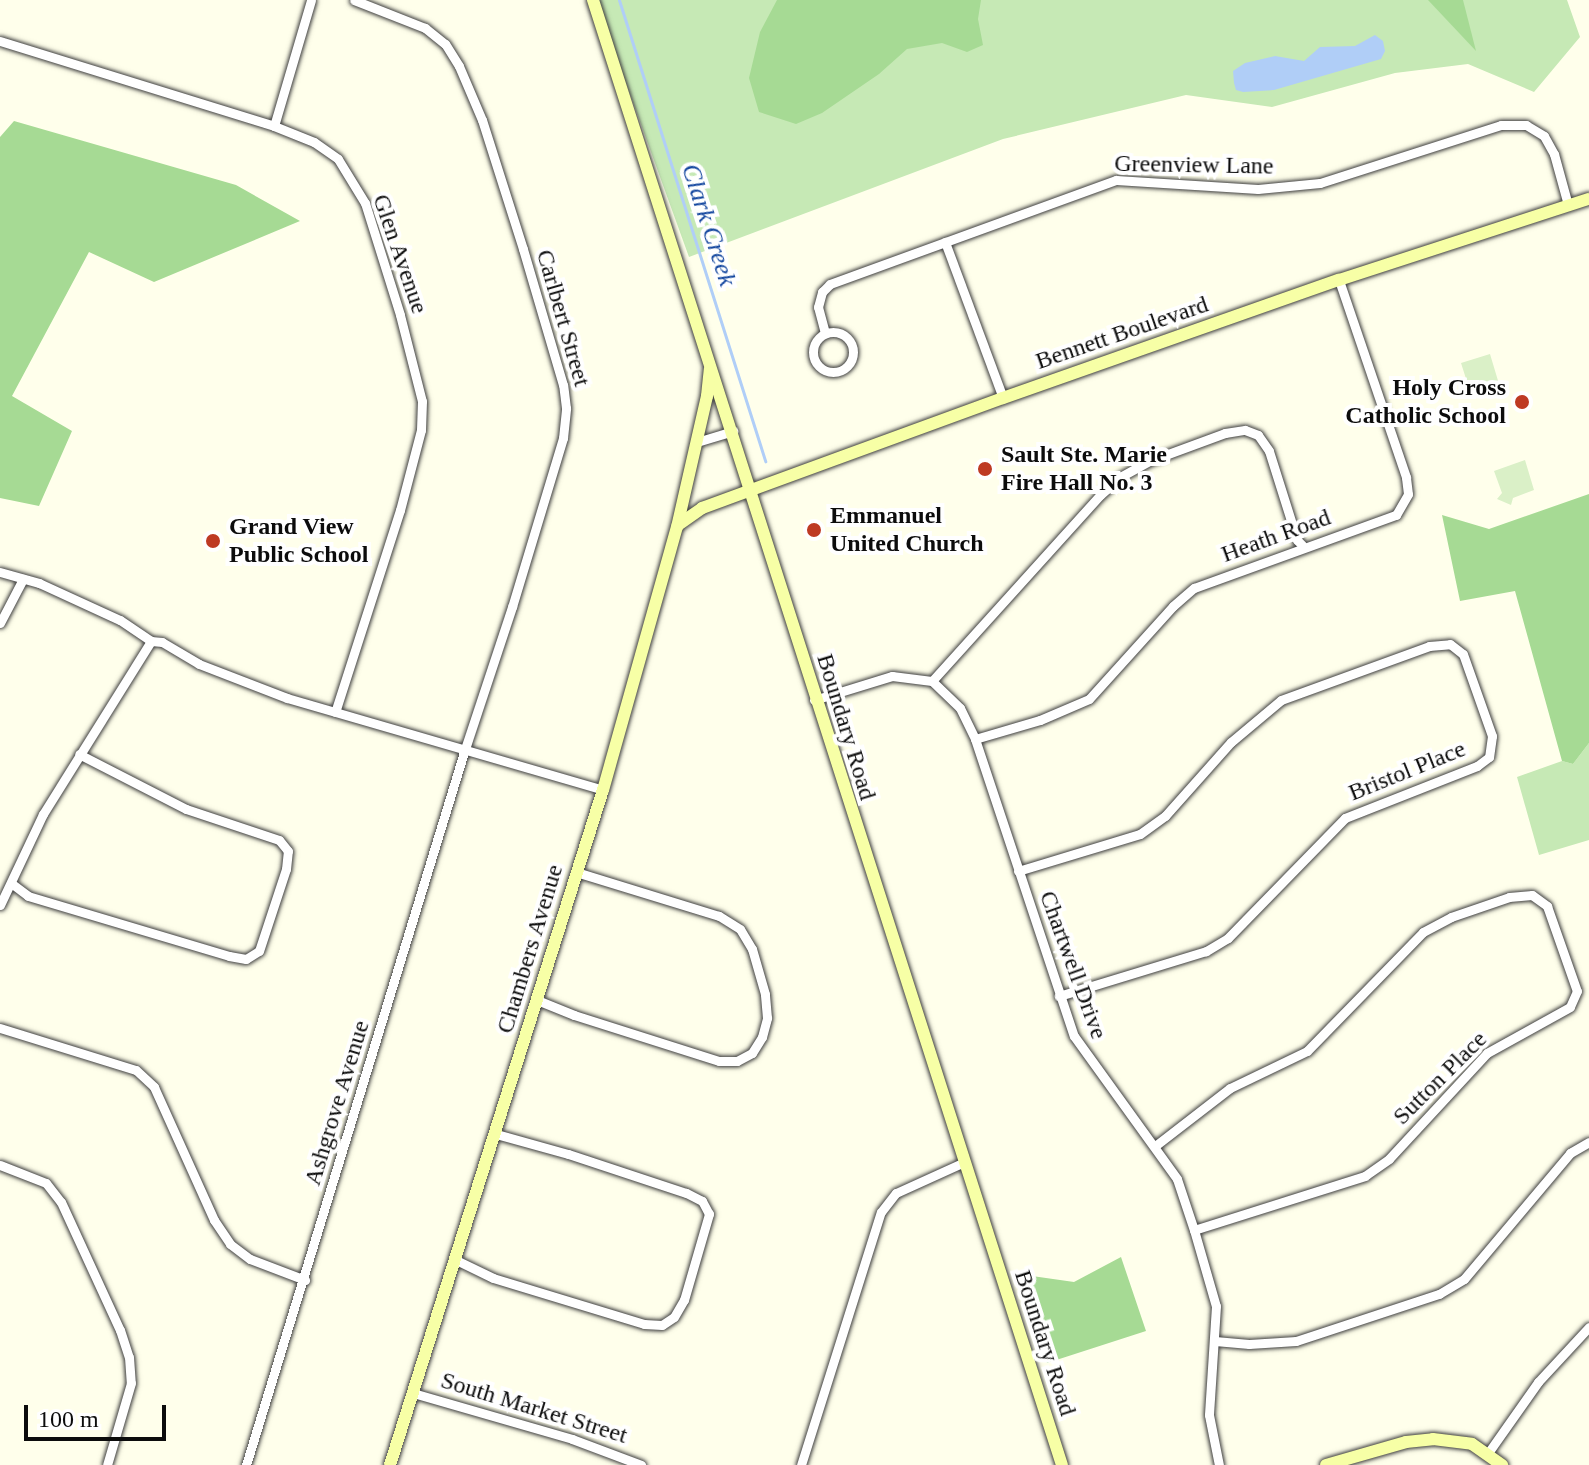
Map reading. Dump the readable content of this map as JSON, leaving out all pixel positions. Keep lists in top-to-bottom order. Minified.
{"streets":{"main road":["Bennett Boulevard","Boundary Road","Chambers Avenue"],"street":["Greenview Lane","Glen Avenue","Carlbert Street","Heath Road","Bristol Place","Chartwell Drive","Sutton Place","Ashgrove Avenue","South Market Street"]},"crossings":[["Greenview Lane","Bennett Boulevard"],["Carlbert Street","Ashgrove Avenue"],["Bennett Boulevard","Heath Road"],["Bennett Boulevard","Boundary Road"],["Bennett Boulevard","Chambers Avenue"],["Heath Road","Chartwell Drive"],["Boundary Road","Chambers Avenue"],["Bristol Place","Chartwell Drive"],["Chambers Avenue","South Market Street"],["Chartwell Drive","Sutton Place"]],"water":["Clark Creek"],"places":["Holy Cross Catholic School","Sault Ste. Marie Fire Hall No. 3","Emmanuel United Church","Grand View Public School"],"scale_bar":"100 m"}
